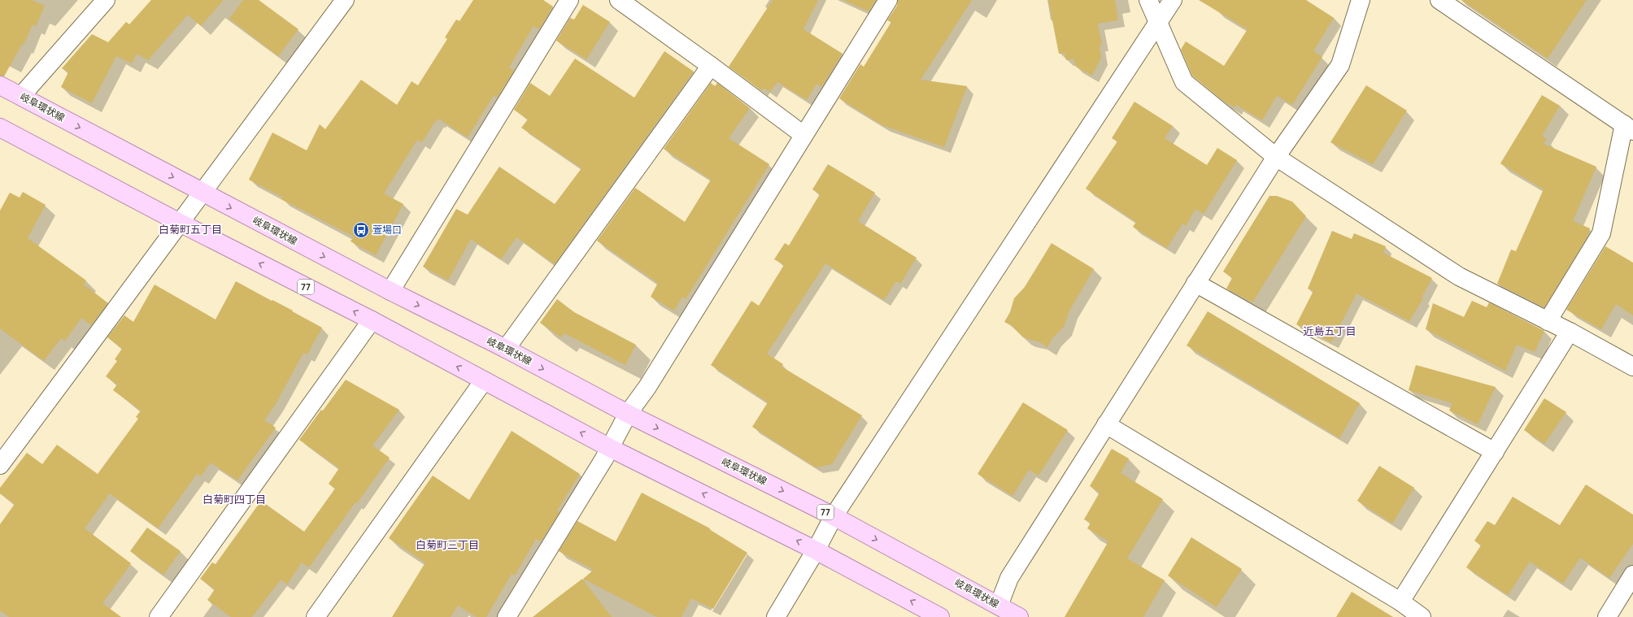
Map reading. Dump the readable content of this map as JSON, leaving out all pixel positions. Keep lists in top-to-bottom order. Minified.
{"streets":{"main road":["岐阜環状線","77"]},"districts":["白菊町五丁目","近島五丁目","白菊町四丁目","白菊町三丁目"],"places":{"bus stop":["萱場口"]}}
